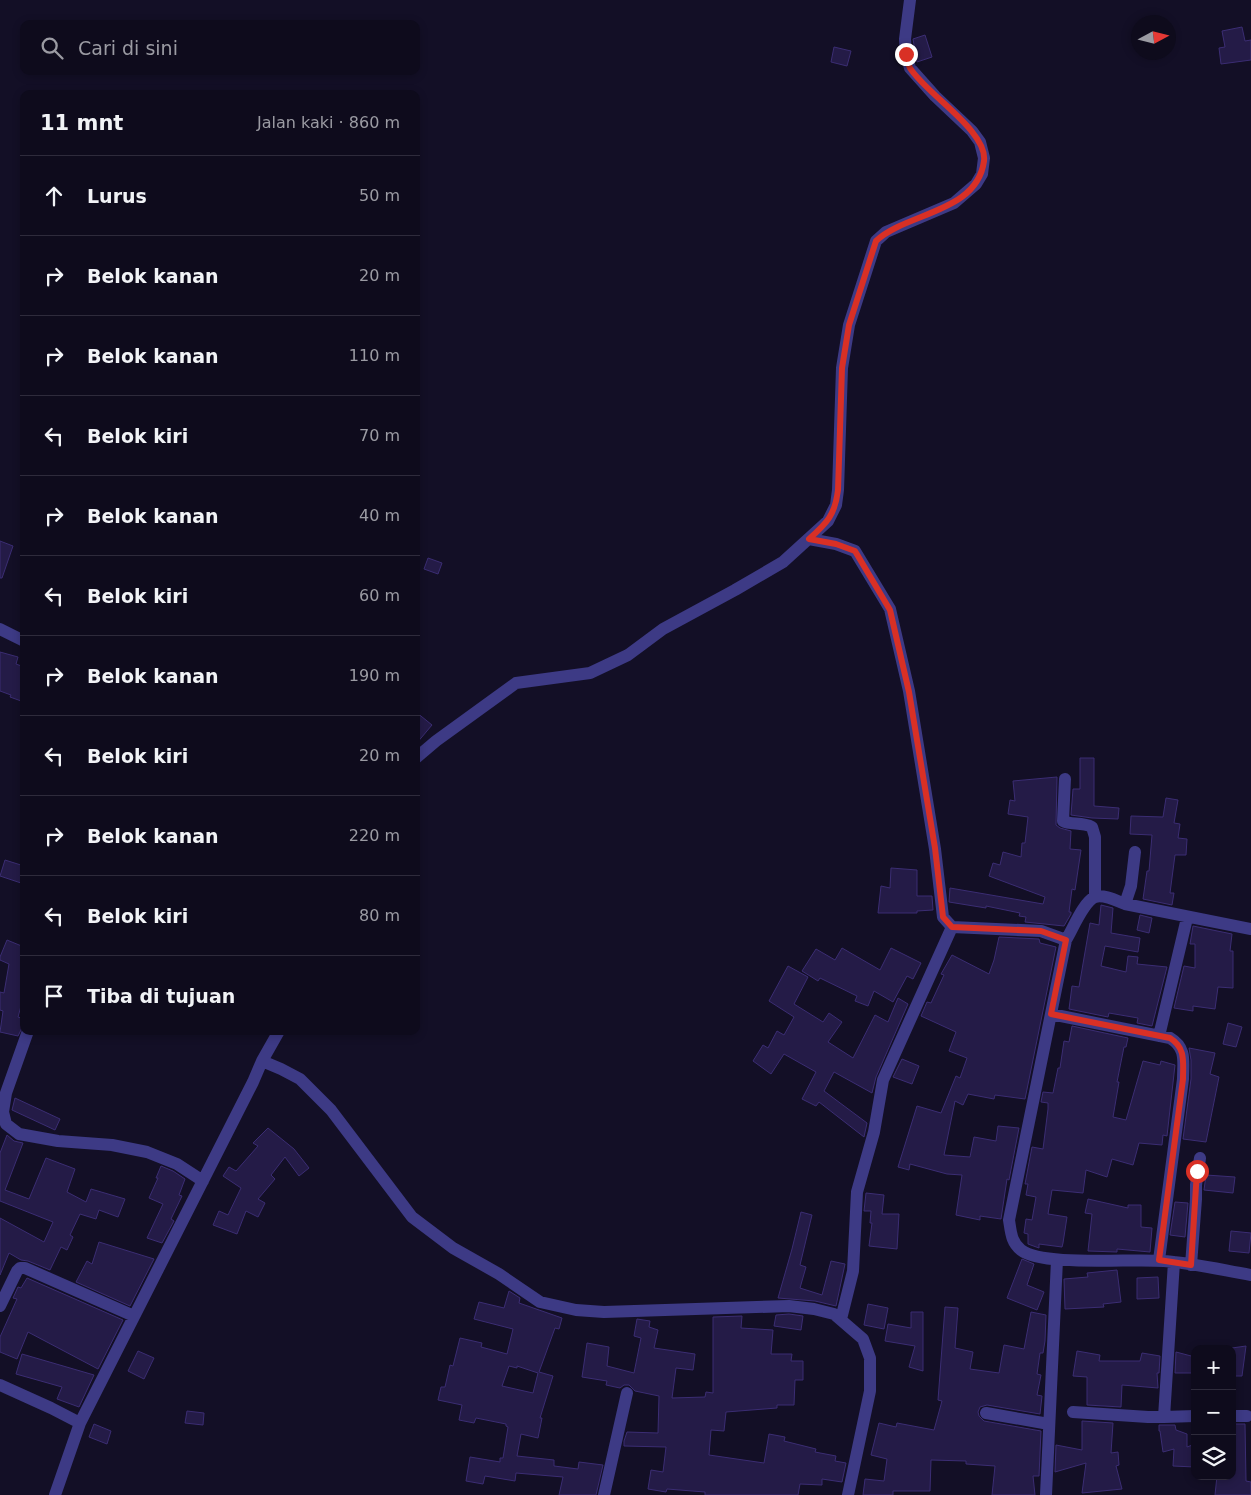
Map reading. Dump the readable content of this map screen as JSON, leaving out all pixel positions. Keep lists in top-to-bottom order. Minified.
{"north":"right","page":{"search":"Cari di sini","heading":["11 mnt","Jalan kaki · 860 m"],"list":[["Lurus","50 m"],["Belok kanan","20 m"],["Belok kanan","110 m"],["Belok kiri","70 m"],["Belok kanan","40 m"],["Belok kiri","60 m"],["Belok kanan","190 m"],["Belok kiri","20 m"],["Belok kanan","220 m"],["Belok kiri","80 m"],"Tiba di tujuan"],"map_buttons":["+","−"]}}
